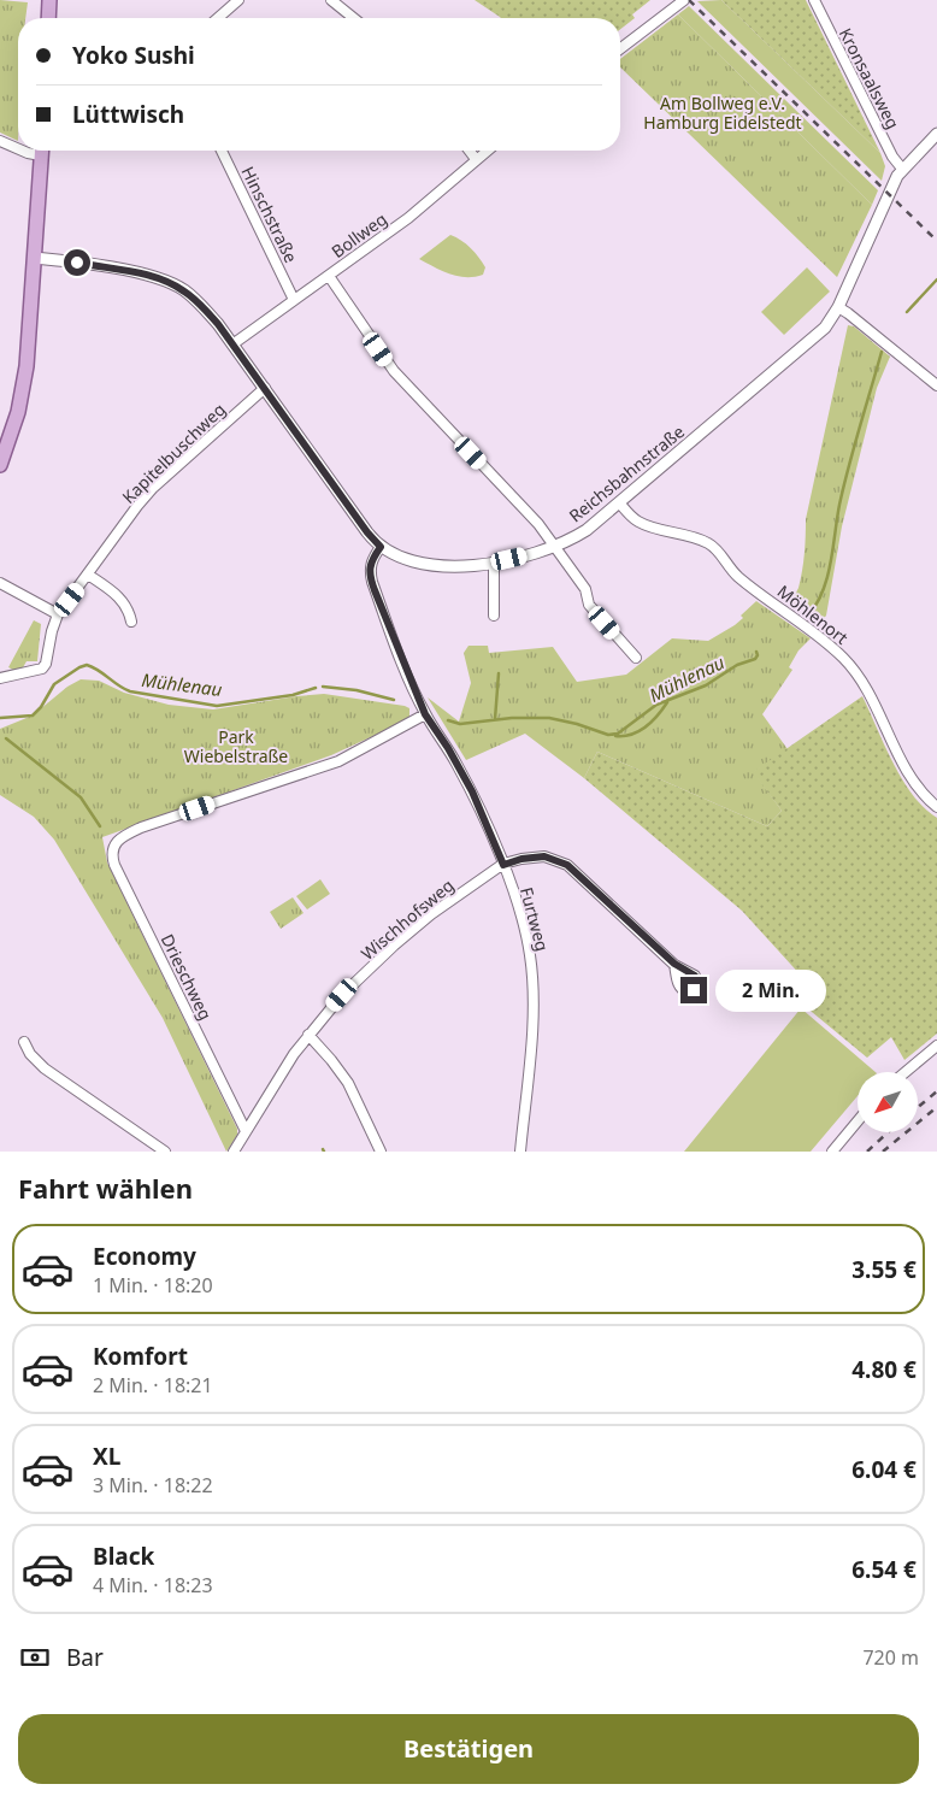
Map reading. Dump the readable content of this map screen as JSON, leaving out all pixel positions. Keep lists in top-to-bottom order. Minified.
{"streets":{"street":["Kronsaalsweg","Hinschstraße","Bollweg","Kapitelbuschweg","Reichsbahnstraße","Möhlenort","Wischhofsweg","Furtweg","Drieschweg"]},"crossings":[["Kronsaalsweg","Reichsbahnstraße"],["Hinschstraße","Bollweg"],["Bollweg","Reichsbahnstraße"],["Kapitelbuschweg","Reichsbahnstraße"],["Reichsbahnstraße","Möhlenort"],["Reichsbahnstraße","Furtweg"],["Wischhofsweg","Furtweg"],["Wischhofsweg","Drieschweg"],["Furtweg","Drieschweg"]],"water":["Mühlenau"],"parks":["Am Bollweg e.V. Hamburg Eidelstedt","Park Wiebelstraße"],"north":"bottom left","page":{"banner":["Yoko Sushi","Lüttwisch"],"bubble":"2 Min.","heading":"Fahrt wählen","list":[{"name":"Economy","note":"1 Min. · 18:20","value":"3.55 €"},{"name":"Komfort","note":"2 Min. · 18:21","value":"4.80 €"},{"name":"XL","note":"3 Min. · 18:22","value":"6.04 €"},{"name":"Black","note":"4 Min. · 18:23","value":"6.54 €"}],"pay":["Bar","720 m"],"buttons":"Bestätigen"}}
